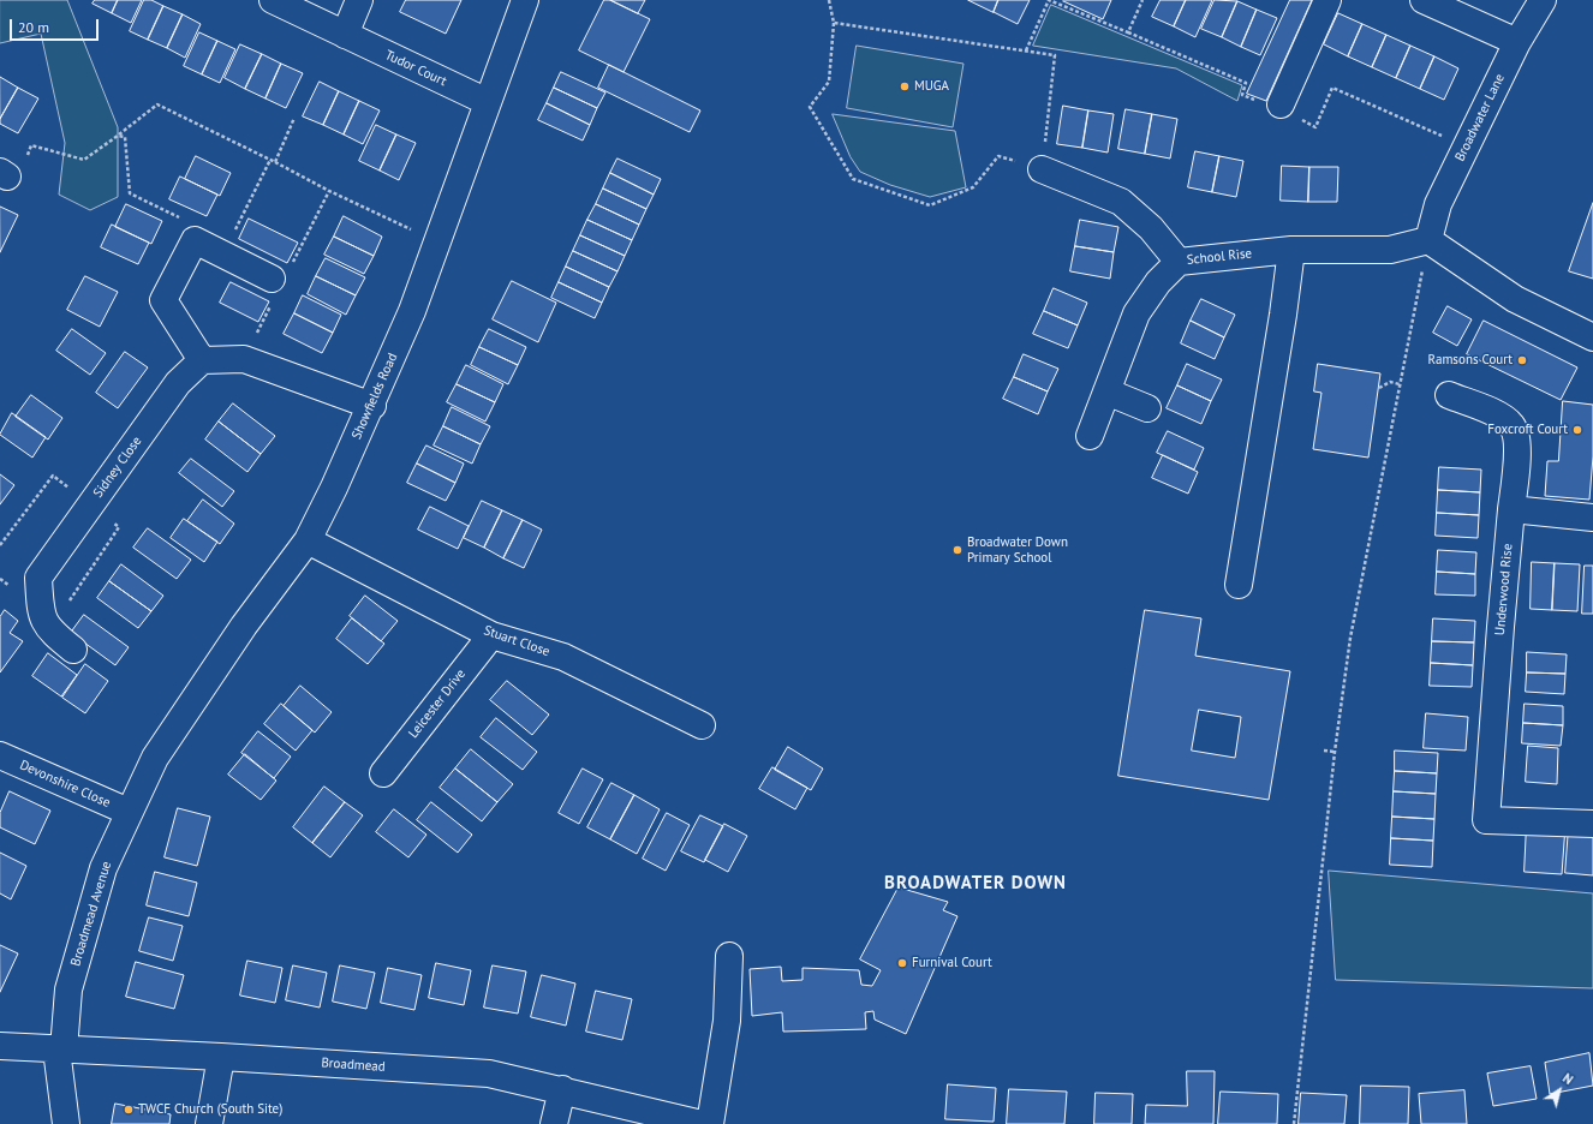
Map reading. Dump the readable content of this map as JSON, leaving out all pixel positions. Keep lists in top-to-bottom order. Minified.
{"streets":{"street":["Tudor Court","Broadwater Lane","School Rise","Showfields Road","Sidney Close","Underwood Rise","Stuart Close","Leicester Drive","Devonshire Close","Broadmead Avenue","Broadmead"]},"crossings":[["Tudor Court","Showfields Road"],["Broadwater Lane","School Rise"],["Showfields Road","Stuart Close"],["Showfields Road","Broadmead Avenue"],["Stuart Close","Leicester Drive"],["Devonshire Close","Broadmead Avenue"],["Broadmead Avenue","Broadmead"]],"districts":["BROADWATER DOWN"],"places":["MUGA","Ramsons Court","Foxcroft Court","Broadwater Down Primary School","Furnival Court","TWCF Church (South Site)"],"scale_bar":"20 m","north":"top right"}
